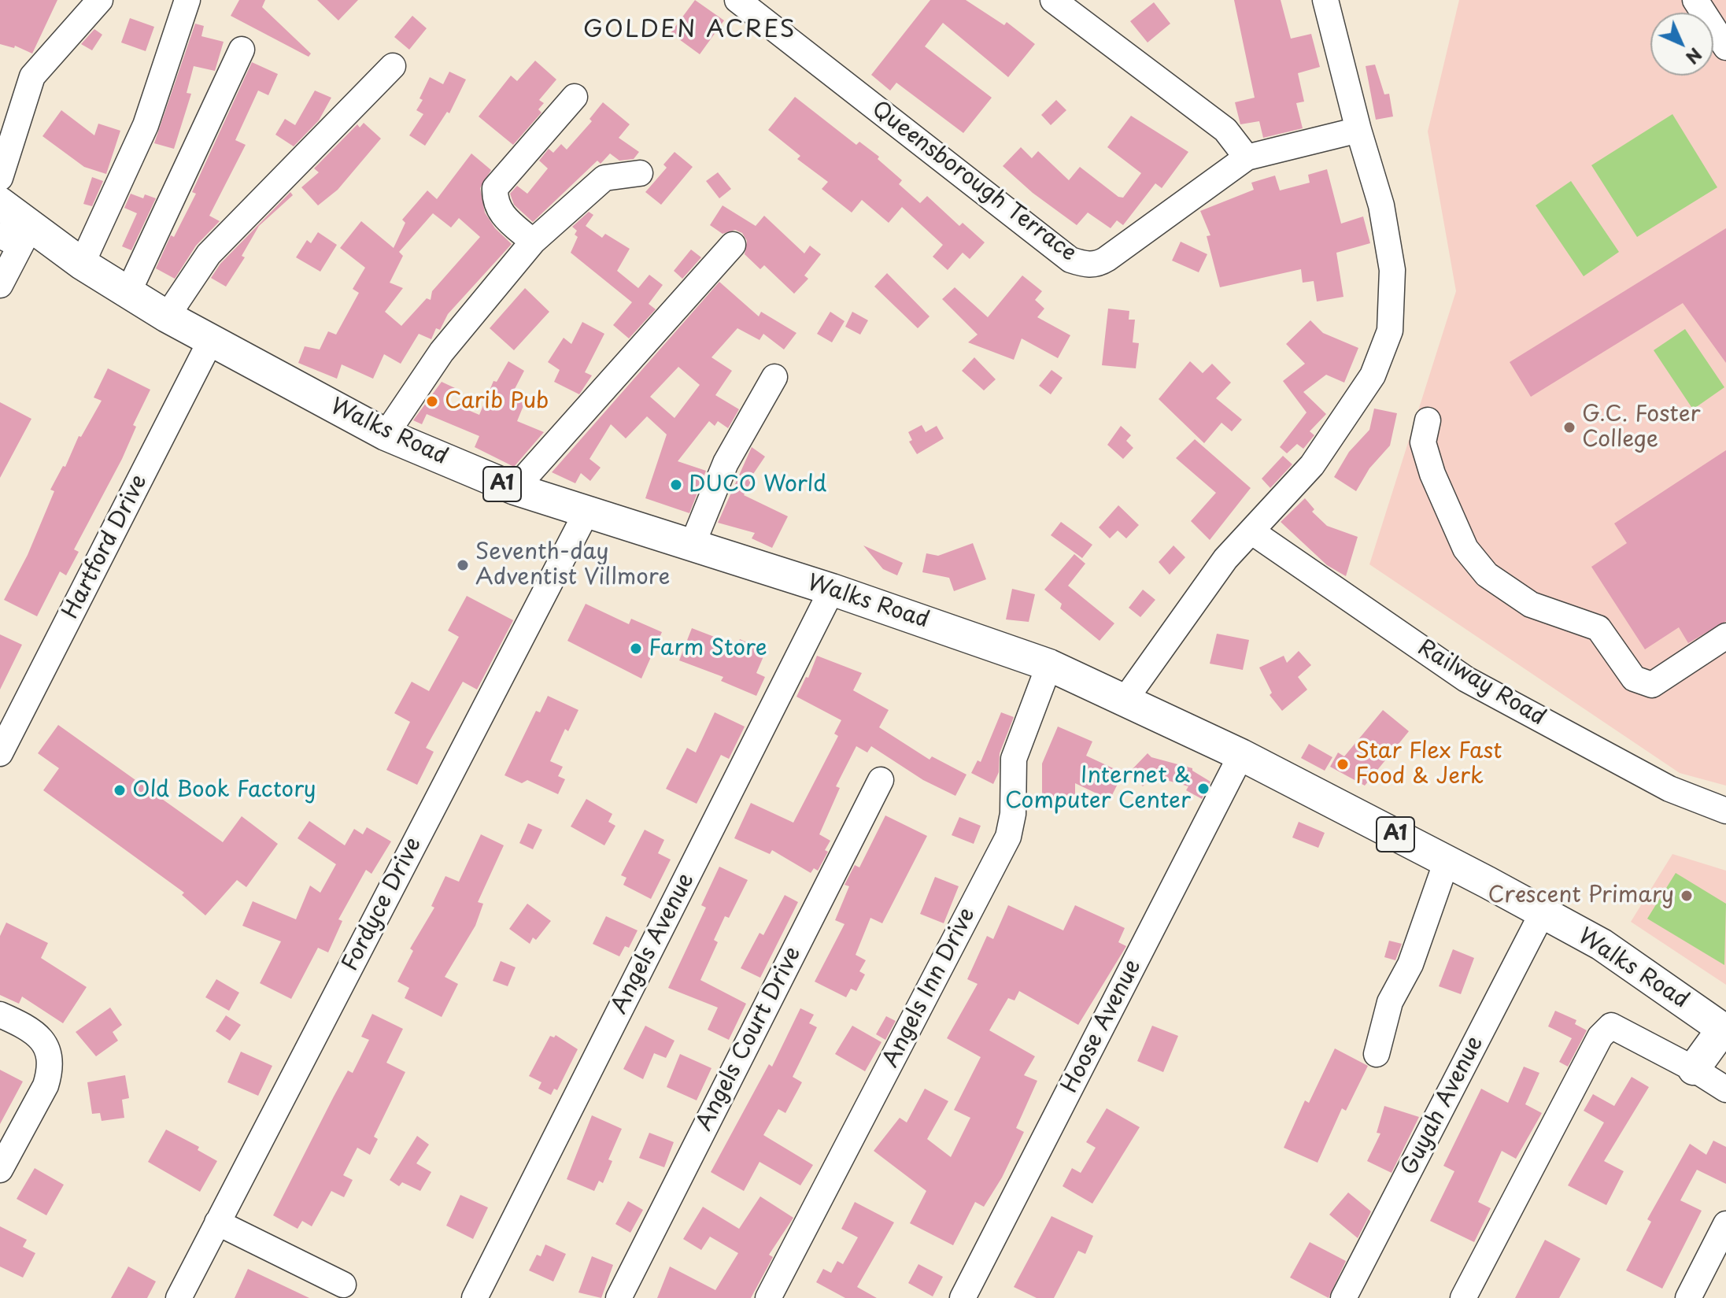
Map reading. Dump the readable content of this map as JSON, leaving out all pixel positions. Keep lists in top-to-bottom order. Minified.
{"streets":{"main road":["Walks Road","A1"],"street":["Queensborough Terrace","Hartford Drive","Railway Road","Fordyce Drive","Angels Avenue","Angels Inn Drive","Hoose Avenue","Angels Court Drive","Guyah Avenue"]},"crossings":[["Walks Road","Hartford Drive"],["Walks Road","Fordyce Drive"],["Walks Road","Angels Avenue"],["Walks Road","Angels Inn Drive"],["Walks Road","Hoose Avenue"],["Walks Road","Guyah Avenue"]],"districts":["GOLDEN ACRES"],"places":["Carib Pub","G.C. Foster College","DUCO World","Seventh-day Adventist Villmore","Farm Store","Star Flex Fast Food & Jerk","Internet & Computer Center","Old Book Factory","Crescent Primary"],"north":"bottom right"}
